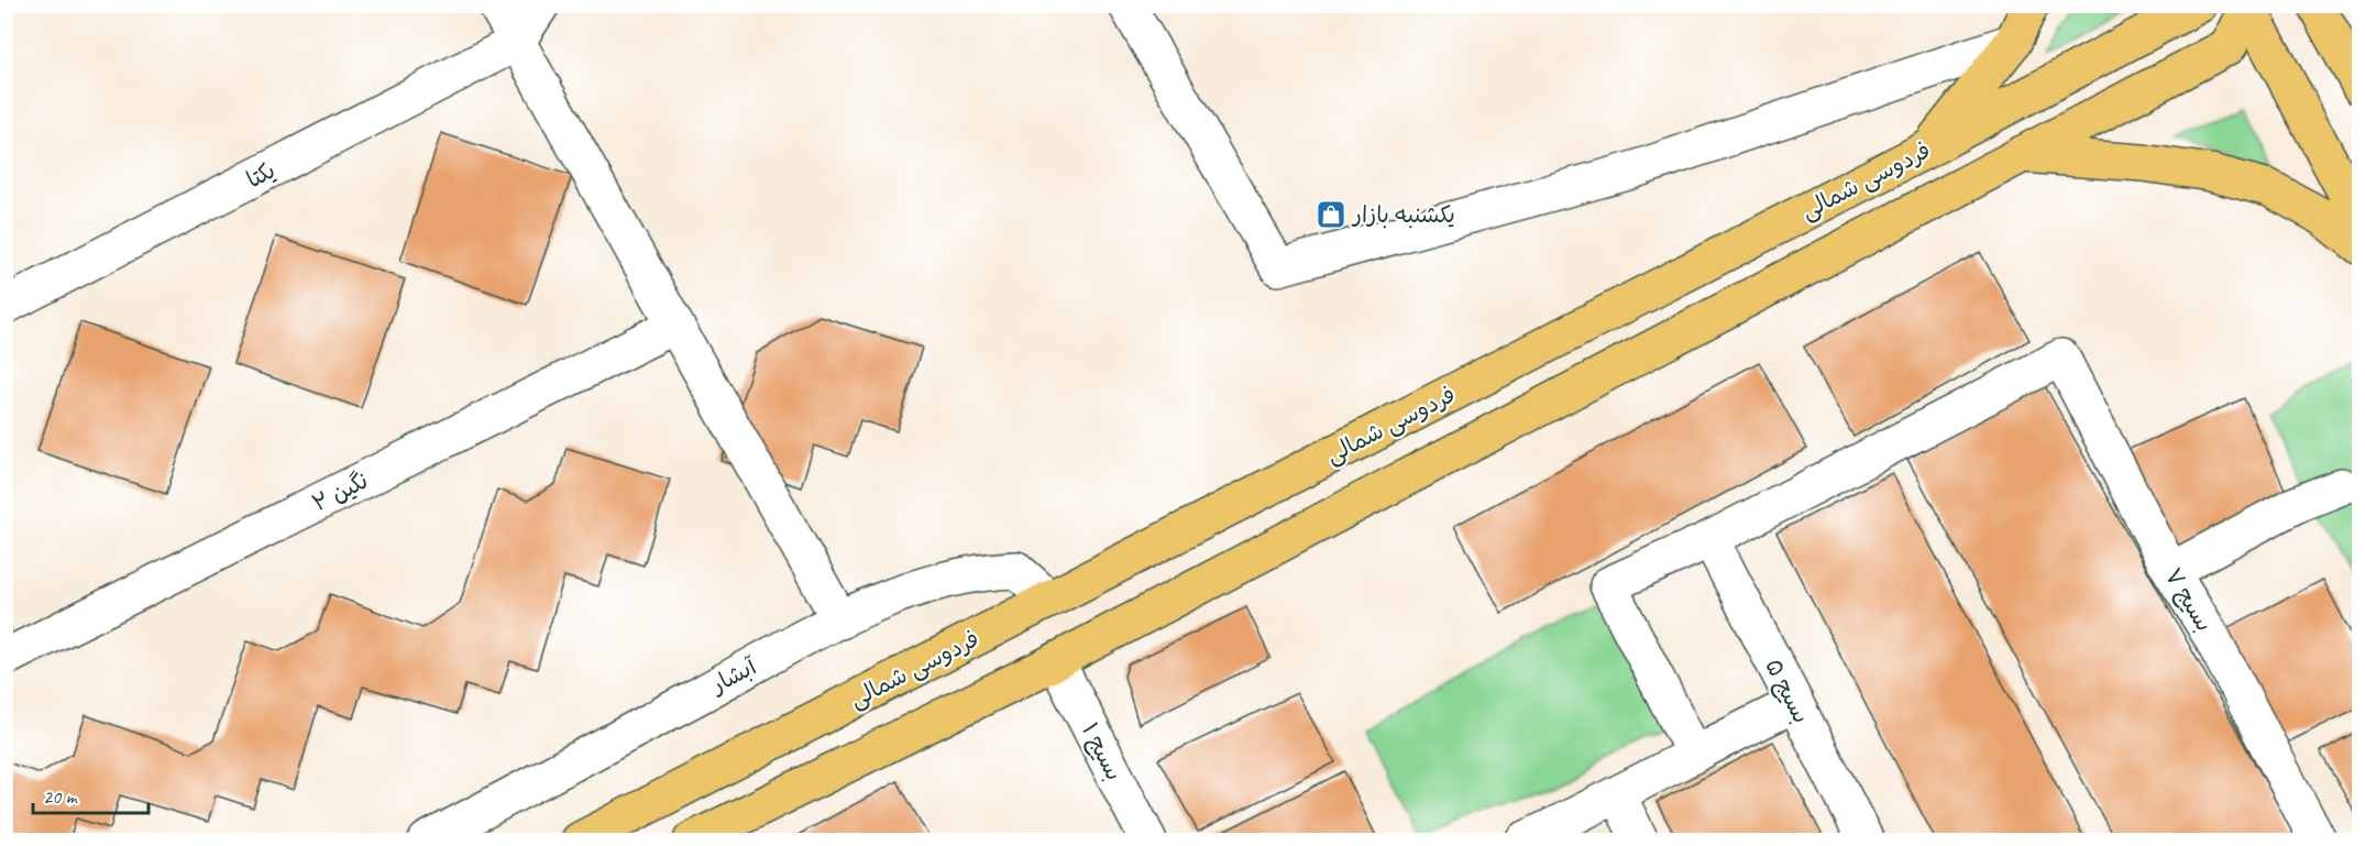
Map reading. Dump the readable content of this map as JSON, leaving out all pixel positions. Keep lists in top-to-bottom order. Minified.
{"streets":{"main road":["فردوسی شمالی"],"street":["یکتا","نگین ۲","بسیج ۷","آبشار","بسیج ۵","بسیج ۱"]},"crossings":[["فردوسی شمالی","آبشار"],["فردوسی شمالی","بسیج ۱"],["بسیج ۷","بسیج ۵"]],"places":{"shop":["یکشنبه بازار"]},"scale_bar":"20 m"}
